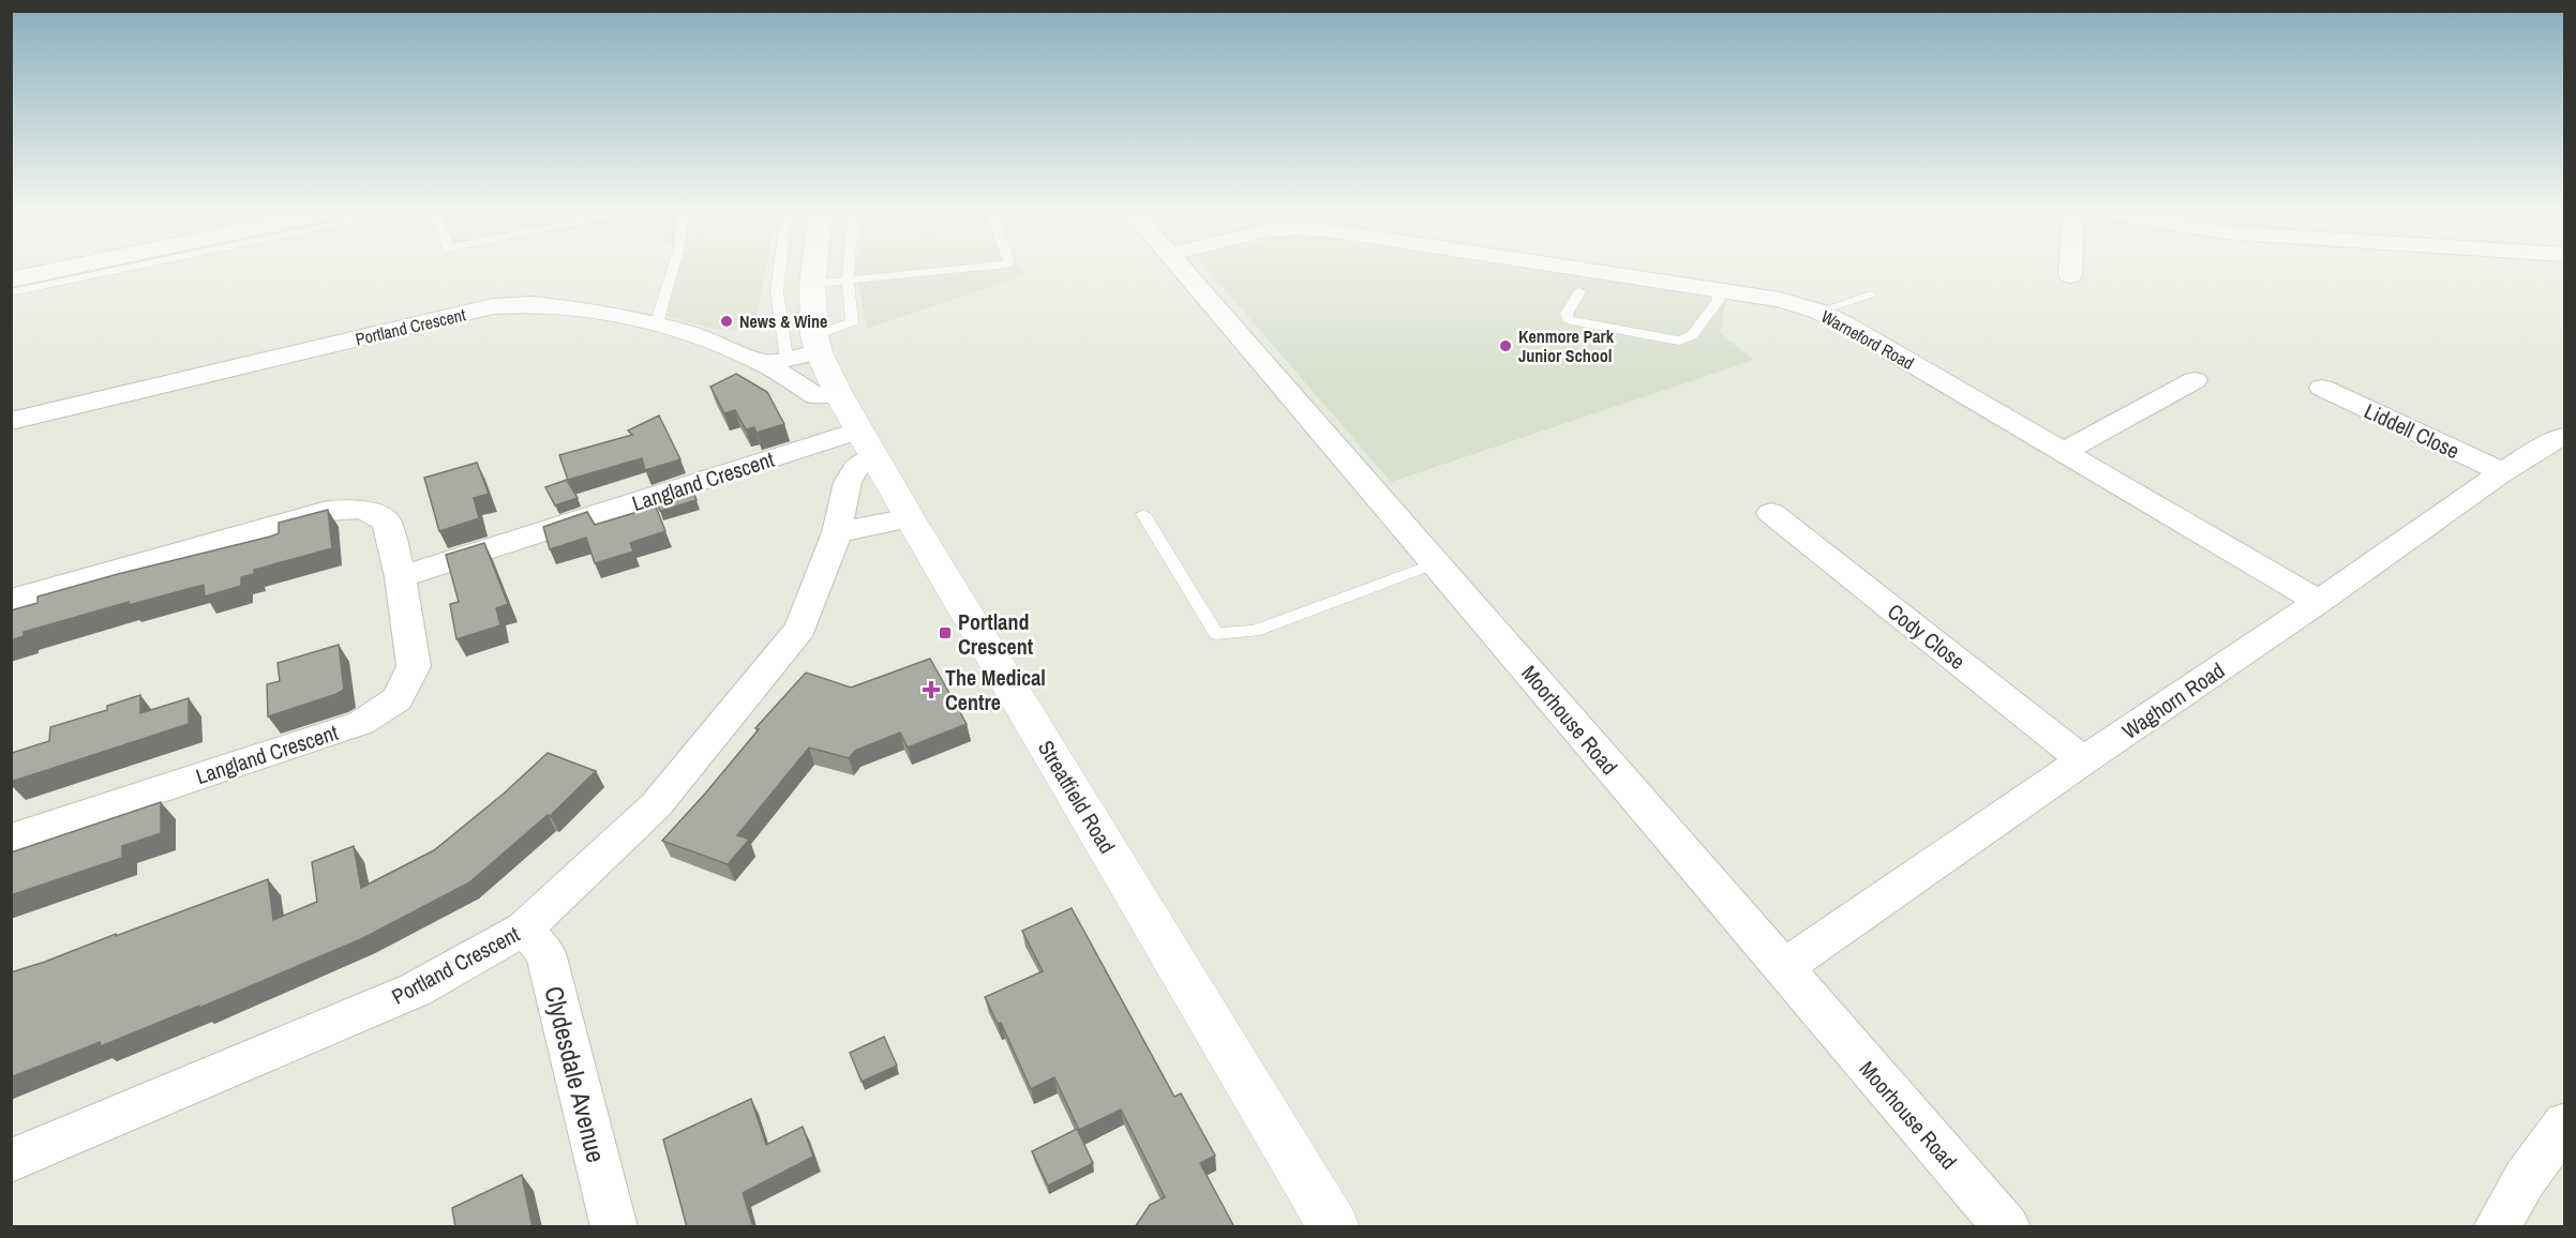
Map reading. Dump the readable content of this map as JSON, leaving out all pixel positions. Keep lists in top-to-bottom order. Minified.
{"streets":{"street":["Portland Crescent","Warneford Road","Liddell Close","Langland Crescent","Cody Close","Waghorn Road","Moorhouse Road","Streatfield Road","Clydesdale Avenue"]},"crossings":[["Portland Crescent","Langland Crescent"],["Portland Crescent","Streatfield Road"],["Portland Crescent","Clydesdale Avenue"],["Warneford Road","Waghorn Road"],["Liddell Close","Waghorn Road"],["Langland Crescent","Streatfield Road"],["Cody Close","Waghorn Road"],["Waghorn Road","Moorhouse Road"]],"places":{"other":["News & Wine","Kenmore Park Junior School"],"transit":["Portland Crescent"],"health":["The Medical Centre"]}}
